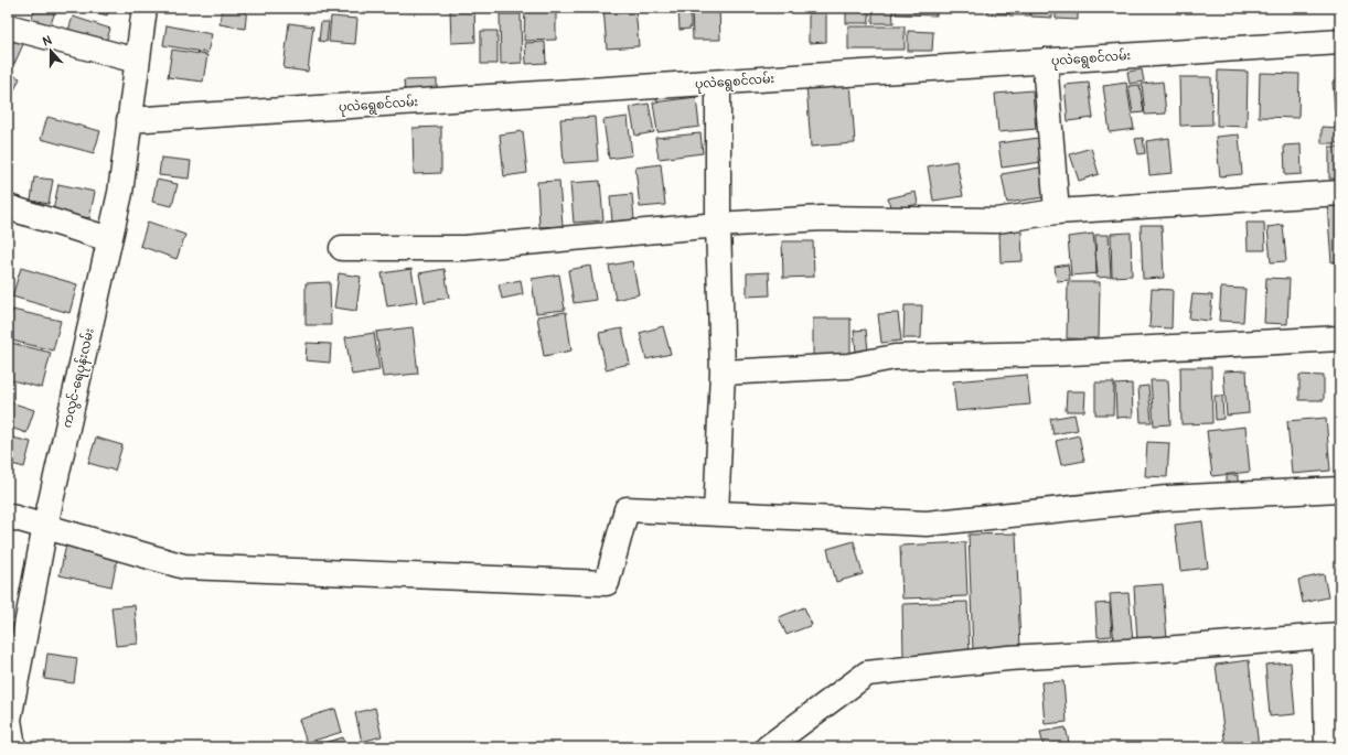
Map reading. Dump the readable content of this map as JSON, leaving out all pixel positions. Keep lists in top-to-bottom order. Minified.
{"streets":{"street":["ပုလဲရွေစင်လမ်း","ကလွင်-ရေပုန်းလမ်း"]},"crossings":[["ပုလဲရွေစင်လမ်း","ကလွင်-ရေပုန်းလမ်း"]],"north":"top"}
